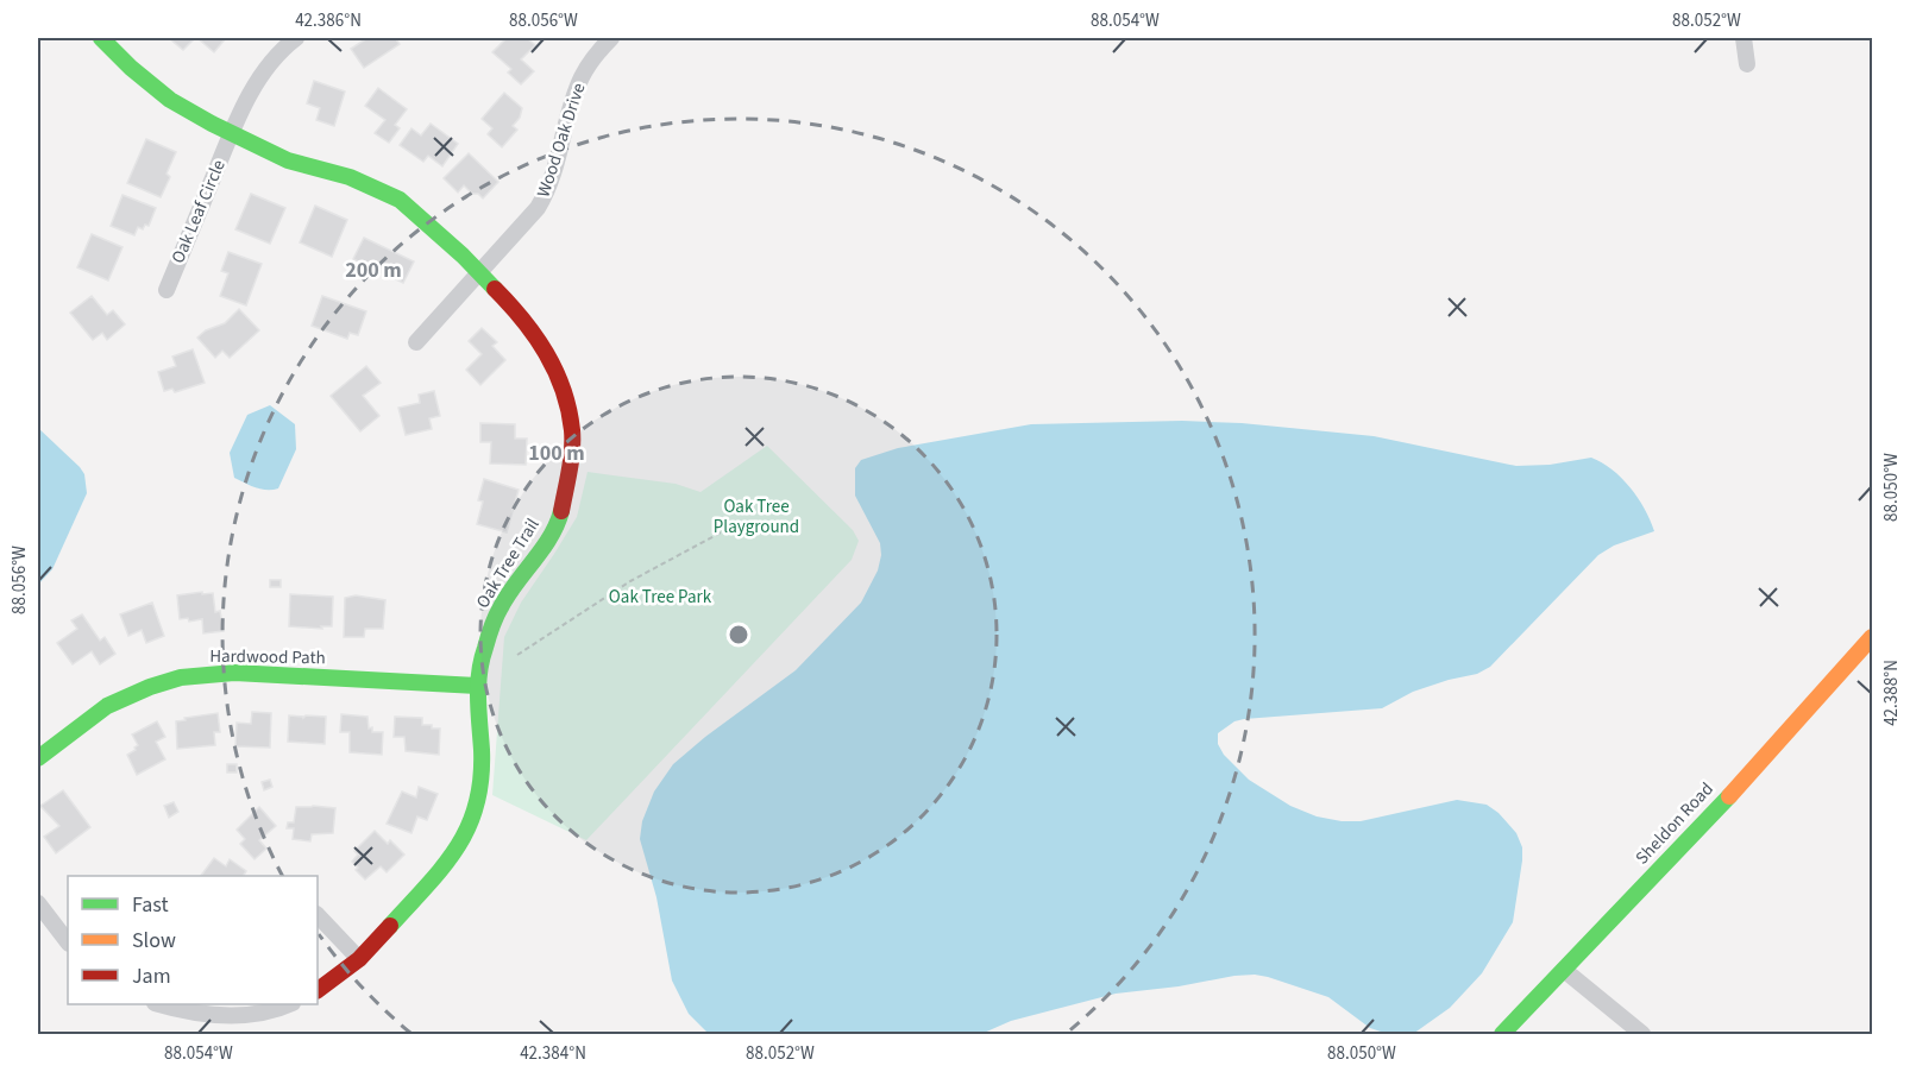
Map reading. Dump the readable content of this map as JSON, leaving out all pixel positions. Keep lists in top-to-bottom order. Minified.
{"streets":{"street":["Wood Oak Drive","Oak Leaf Circle","Oak Tree Trail","Hardwood Path","Sheldon Road"]},"crossings":[["Wood Oak Drive","Oak Tree Trail"],["Oak Leaf Circle","Oak Tree Trail"],["Oak Tree Trail","Hardwood Path"]],"parks":["Oak Tree Playground","Oak Tree Park"],"legend":["Fast","Slow","Jam"],"coordinates":["42.386°N","88.056°W","88.054°W","88.052°W","88.050°W","42.388°N","42.384°N"],"rings":["200 m","100 m"]}
